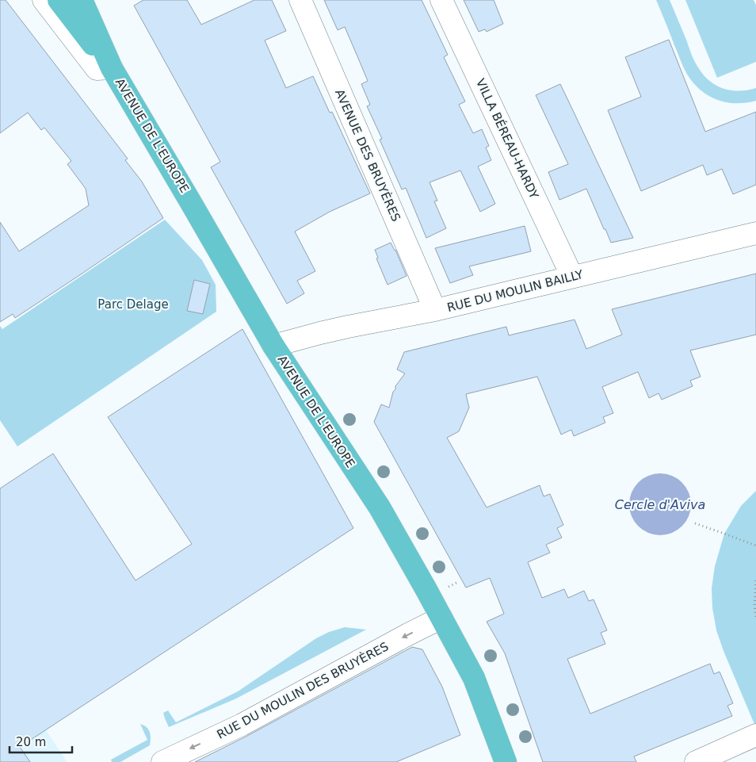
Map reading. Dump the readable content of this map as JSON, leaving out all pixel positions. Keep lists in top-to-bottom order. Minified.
{"streets":{"main road":["AVENUE DE L'EUROPE"],"street":["VILLA BÉREAU-HARDY","AVENUE DES BRUYÈRES","RUE DU MOULIN BAILLY","RUE DU MOULIN DES BRUYÈRES"]},"crossings":[["AVENUE DE L'EUROPE","RUE DU MOULIN BAILLY"],["AVENUE DE L'EUROPE","RUE DU MOULIN DES BRUYÈRES"],["VILLA BÉREAU-HARDY","RUE DU MOULIN BAILLY"],["AVENUE DES BRUYÈRES","RUE DU MOULIN BAILLY"]],"one_way":["RUE DU MOULIN DES BRUYÈRES"],"water":["Cercle d'Aviva"],"parks":["Parc Delage"],"scale_bar":"20 m"}
